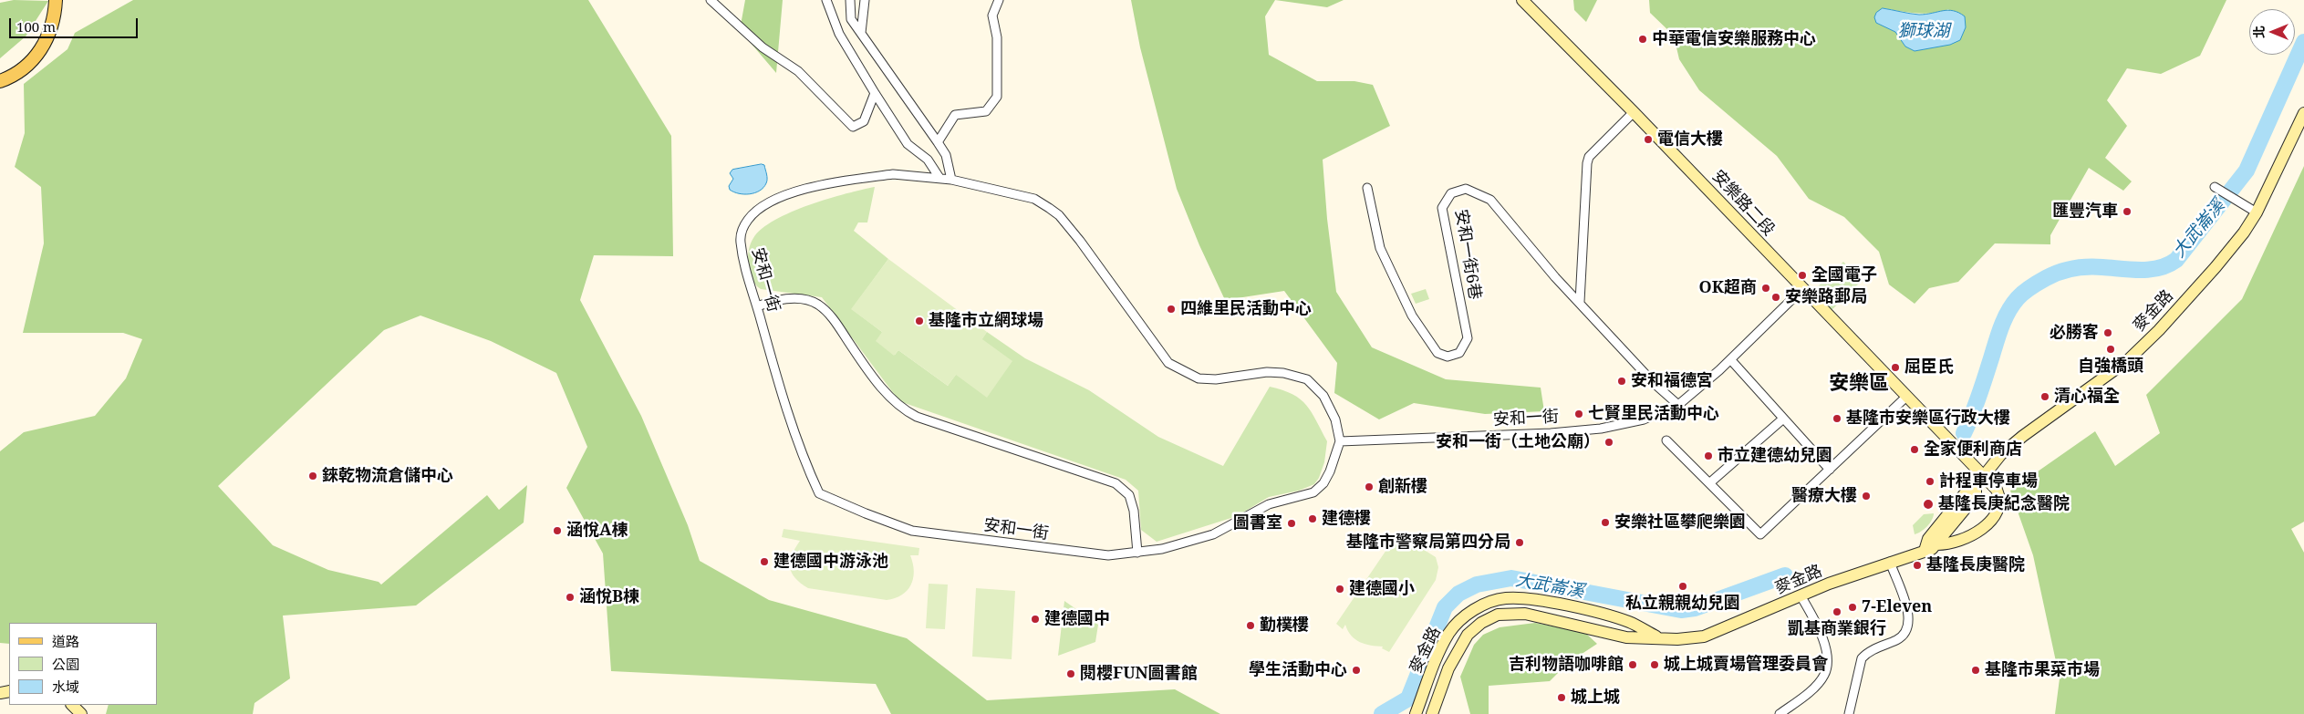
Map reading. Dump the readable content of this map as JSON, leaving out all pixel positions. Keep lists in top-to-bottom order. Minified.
{"streets":{"street":["安樂路二段","安和一街6巷","安和一街","麥金路"]},"crossings":[["安樂路二段","安和一街"],["安樂路二段","麥金路"],["安和一街6巷","安和一街"]],"districts":["安樂區"],"water":["獅球湖","大武崙溪"],"places":["中華電信安樂服務中心","電信大樓","匯豐汽車","全國電子","OK超商","安樂路郵局","四維里民活動中心","基隆市立網球場","必勝客","自強橋頭","屈臣氏","安和福德宮","清心福全","七賢里民活動中心","基隆市安樂區行政大樓","安和一街（土地公廟）","全家便利商店","市立建德幼兒園","錸乾物流倉儲中心","計程車停車場","創新樓","醫療大樓","基隆長庚紀念醫院","建德樓","安樂社區攀爬樂園","圖書室","涵悅A棟","基隆市警察局第四分局","建德國中游泳池","基隆長庚醫院","私立親親幼兒園","建德國小","涵悅B棟","7-Eleven","凱基商業銀行","建德國中","勤樸樓","吉利物語咖啡館","城上城賣場管理委員會","學生活動中心","基隆市果菜市場","閱櫻FUN圖書館","城上城"],"legend":["道路","公園","水域"],"scale_bar":"100 m","north":"left"}
